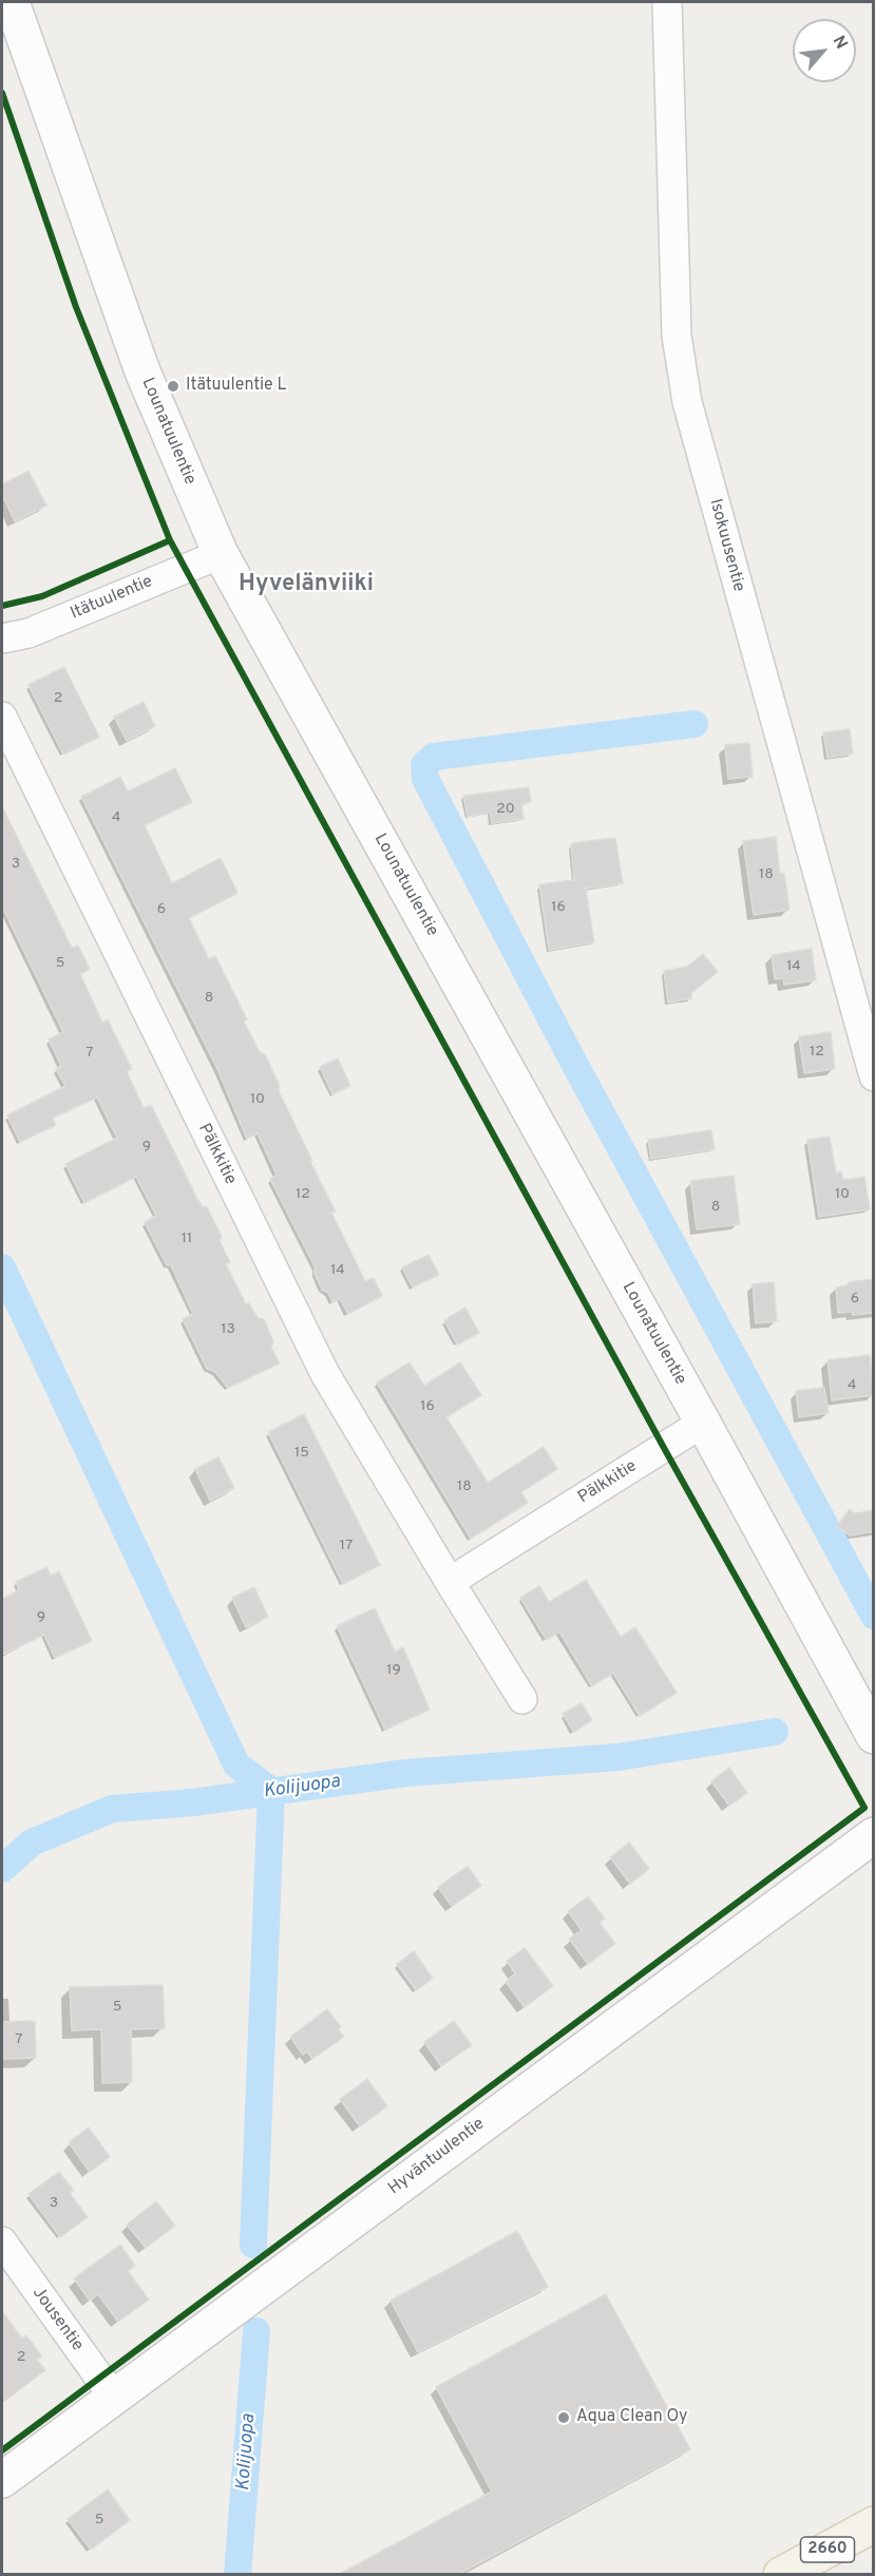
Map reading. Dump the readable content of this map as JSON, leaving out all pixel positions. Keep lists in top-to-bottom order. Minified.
{"streets":{"main road":["2660"],"street":["Lounatuulentie","Isokuusentie","Itätuulentie","Pälkkitie","Hyväntuulentie","Jousentie"]},"crossings":[["Lounatuulentie","Itätuulentie"],["Lounatuulentie","Pälkkitie"],["Hyväntuulentie","Jousentie"]],"districts":["Hyvelänviiki"],"water":["Kolijuopa"],"places":["Itätuulentie L","Aqua Clean Oy"],"house_numbers":["2","20","4","3","18","16","6","5","14","8","12","7","10","9","12","10","8","11","14","6","13","4","16","15","18","17","9","19","5","7","3","2","5"],"north":"top right"}
